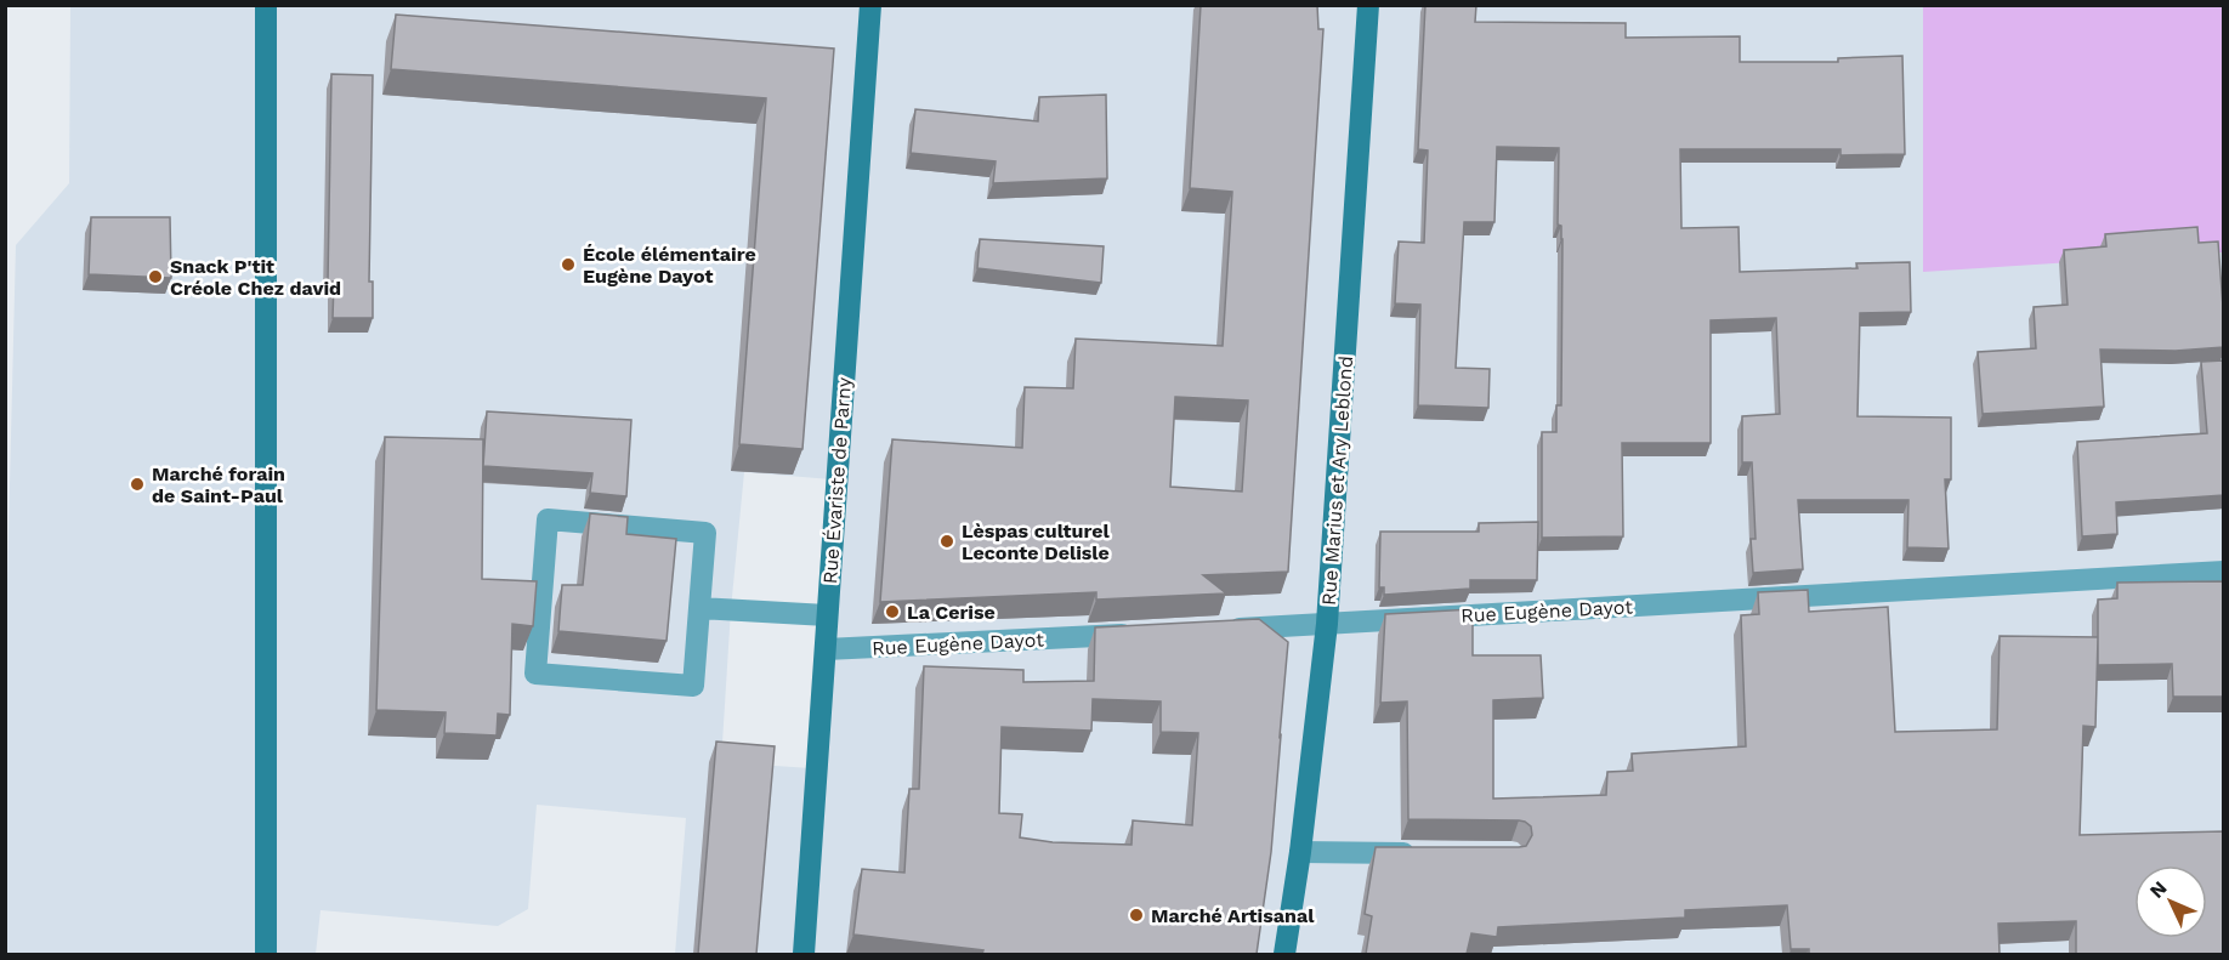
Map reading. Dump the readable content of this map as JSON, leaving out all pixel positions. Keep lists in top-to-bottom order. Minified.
{"streets":{"street":["Rue Évariste de Parny","Rue Marius et Ary Leblond","Rue Eugène Dayot"]},"crossings":[["Rue Évariste de Parny","Rue Eugène Dayot"],["Rue Marius et Ary Leblond","Rue Eugène Dayot"]],"places":["École élémentaire Eugène Dayot","Snack P'tit Créole Chez david","Marché forain de Saint-Paul","Lèspas culturel Leconte Delisle","La Cerise","Marché Artisanal"],"north":"top left"}
